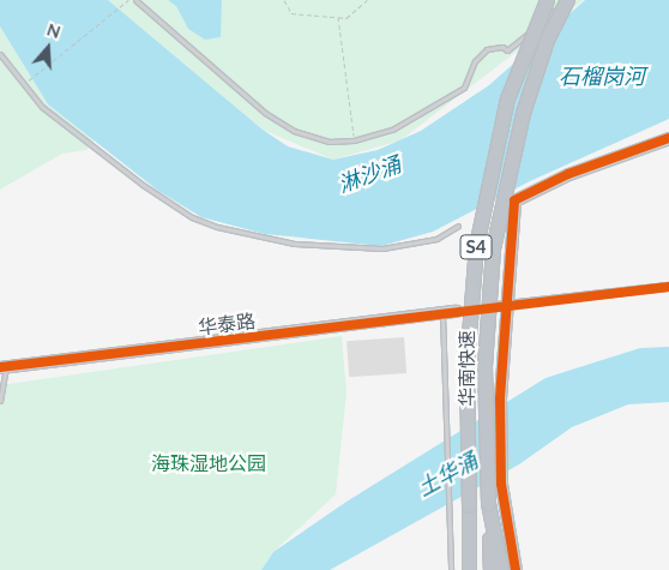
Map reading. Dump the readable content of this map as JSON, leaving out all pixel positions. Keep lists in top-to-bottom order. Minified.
{"streets":{"highway":["S4","华南快速"],"street":["华泰路"]},"water":["石榴岗河","淋沙涌","土华涌"],"parks":["海珠湿地公园"],"north":"top"}
